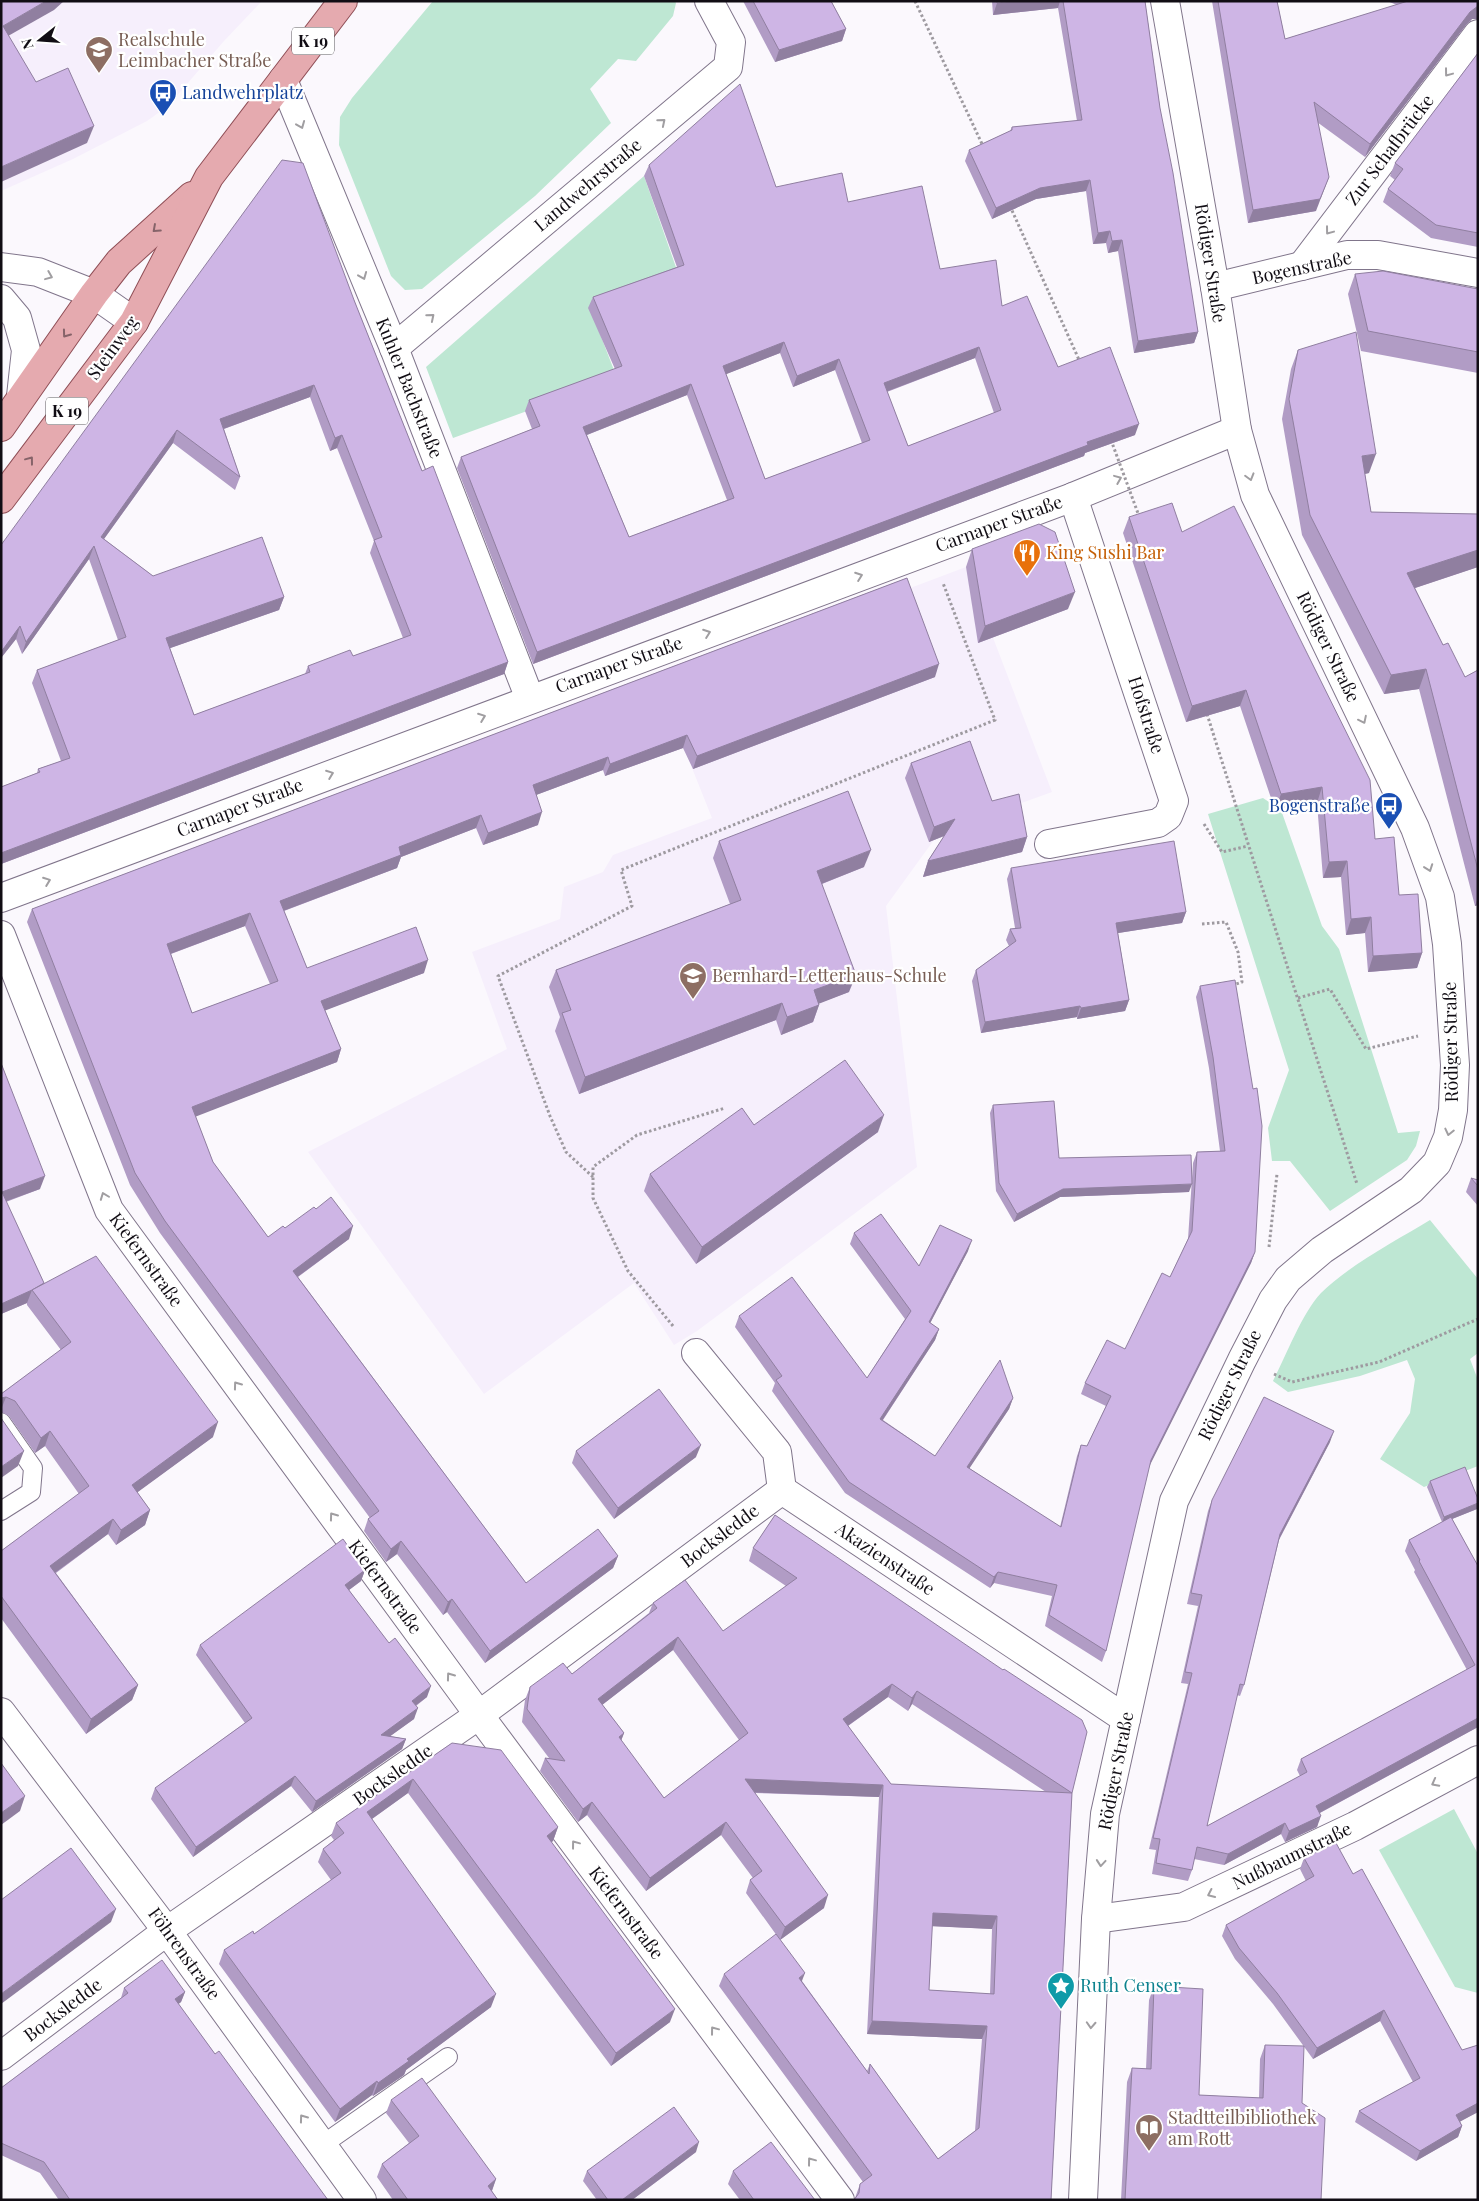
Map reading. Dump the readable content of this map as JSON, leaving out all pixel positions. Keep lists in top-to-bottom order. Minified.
{"streets":{"main road":["K 19","Steinweg"],"street":["Zur Schafbrücke","Landwehrstraße","Rödiger Straße","Bogenstraße","Kuhler Bachstraße","Carnaper Straße","Hofstraße","Kiefernstraße","Bocksledde","Akazienstraße","Nußbaumstraße","Föhrenstraße"]},"crossings":[["Zur Schafbrücke","Bogenstraße"],["Landwehrstraße","Kuhler Bachstraße"],["Rödiger Straße","Bogenstraße"],["Rödiger Straße","Carnaper Straße"],["Rödiger Straße","Akazienstraße"],["Rödiger Straße","Nußbaumstraße"],["Steinweg","Kuhler Bachstraße"],["Kuhler Bachstraße","Carnaper Straße"],["Carnaper Straße","Hofstraße"],["Kiefernstraße","Bocksledde"],["Bocksledde","Akazienstraße"],["Bocksledde","Föhrenstraße"]],"one_way":["Zur Schafbrücke","Landwehrstraße","Rödiger Straße","Kuhler Bachstraße","Carnaper Straße","Kiefernstraße","Nußbaumstraße","Föhrenstraße"],"places":{"school or university":["Realschule Leimbacher Straße","Bernhard-Letterhaus-Schule"],"bus stop":["Landwehrplatz","Bogenstraße"],"restaurant":["King Sushi Bar"],"place":["Ruth Censer"],"library":["Stadtteilbibliothek am Rott"]},"north":"left"}
